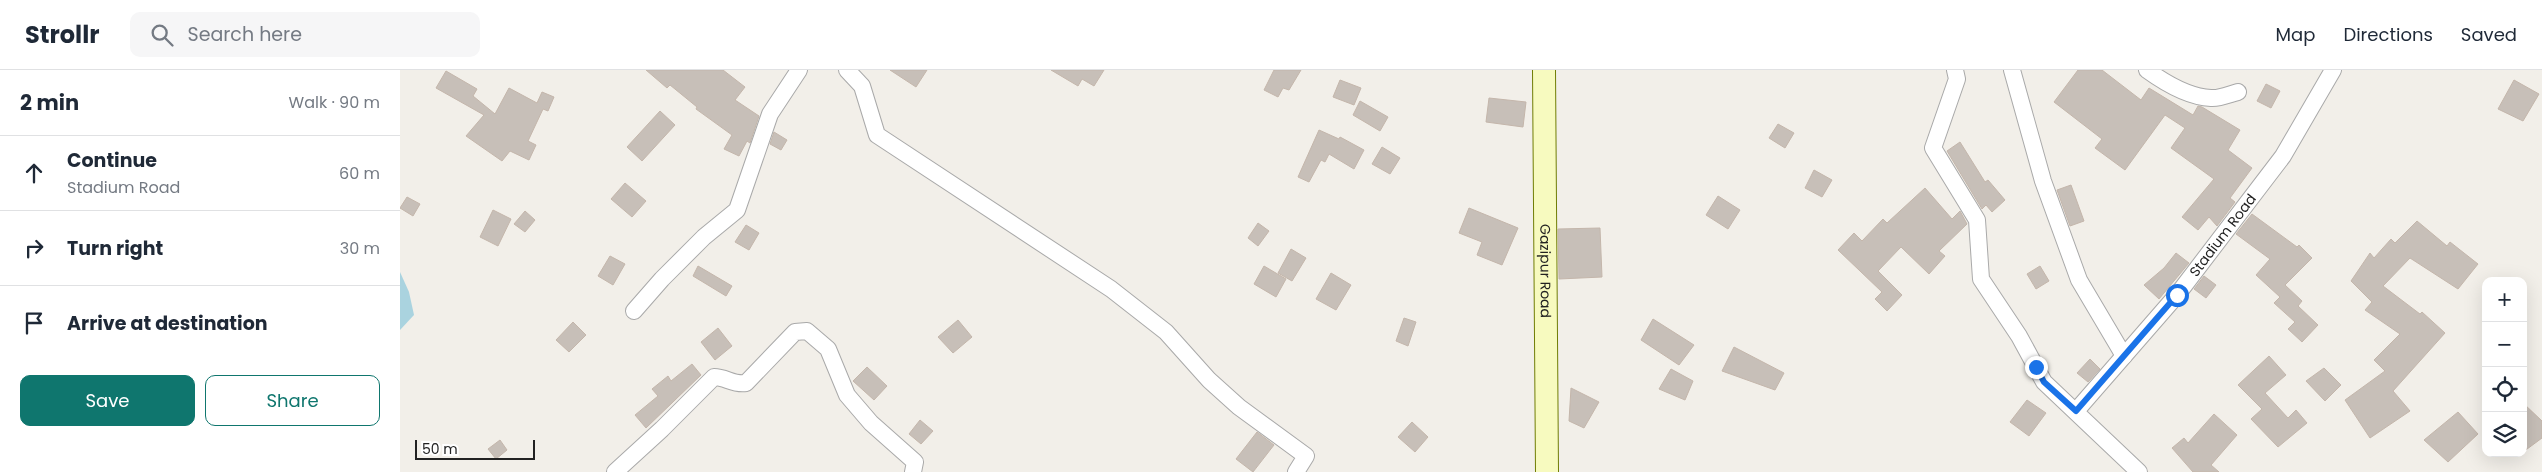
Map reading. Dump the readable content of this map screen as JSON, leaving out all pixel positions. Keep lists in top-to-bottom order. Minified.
{"streets":{"street":["Stadium Road","Gazipur Road"]},"scale_bar":"50 m","page":{"header":"Strollr","search":"Search here","nav":["Map","Directions","Saved"],"heading":["2 min","Walk · 90 m"],"list":[["Continue","Stadium Road","60 m"],["Turn right","30 m"],"Arrive at destination"],"map_buttons":["+","−"],"buttons":["Save","Share"],"scale":"50 m"}}
